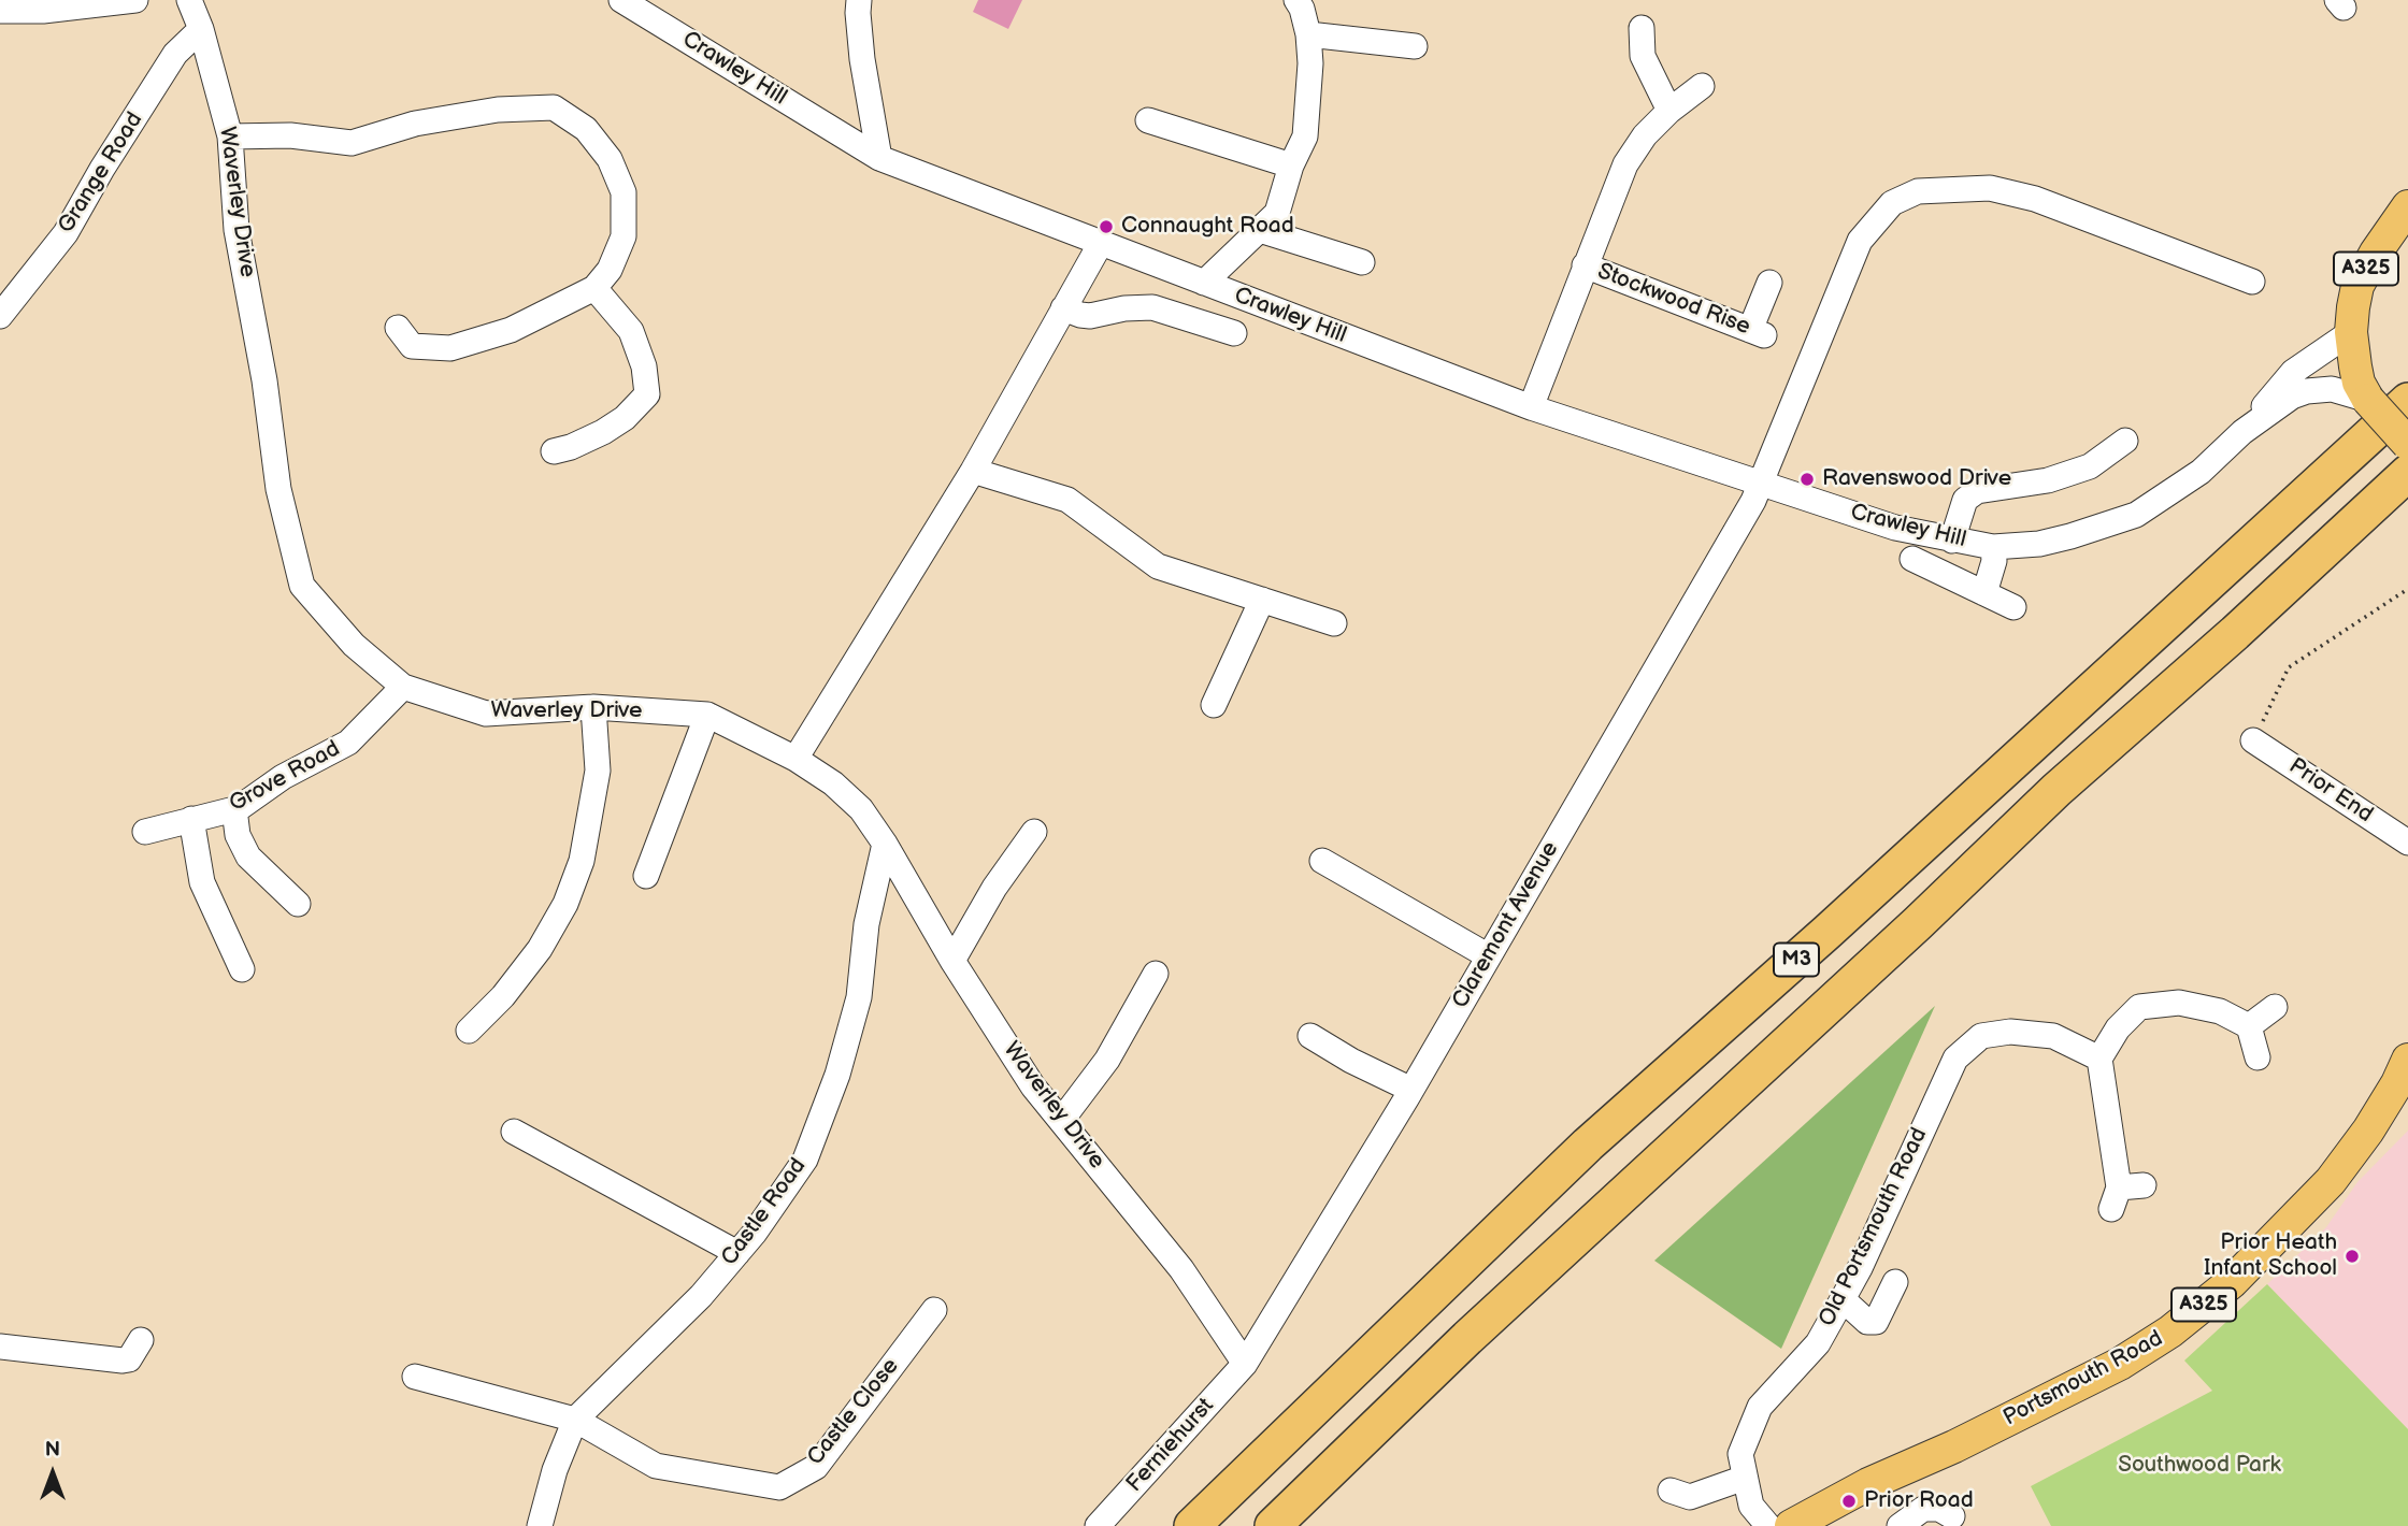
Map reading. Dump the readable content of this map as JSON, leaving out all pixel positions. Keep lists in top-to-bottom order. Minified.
{"streets":{"highway":["M3"],"main road":["A325","Portsmouth Road"],"street":["Crawley Hill","Grange Road","Waverley Drive","Stockwood Rise","Grove Road","Prior End","Claremont Avenue","Castle Road","Old Portsmouth Road","Castle Close","Ferniehurst"]},"crossings":[["Crawley Hill","A325"],["Crawley Hill","Stockwood Rise"],["Crawley Hill","Claremont Avenue"],["Grange Road","Waverley Drive"],["Waverley Drive","Grove Road"],["Waverley Drive","Claremont Avenue"],["Waverley Drive","Castle Road"],["Waverley Drive","Ferniehurst"],["Claremont Avenue","Ferniehurst"],["Castle Road","Castle Close"]],"parks":["Southwood Park"],"places":["Connaught Road","Ravenswood Drive","Prior Heath Infant School","Prior Road"],"north":"top"}
